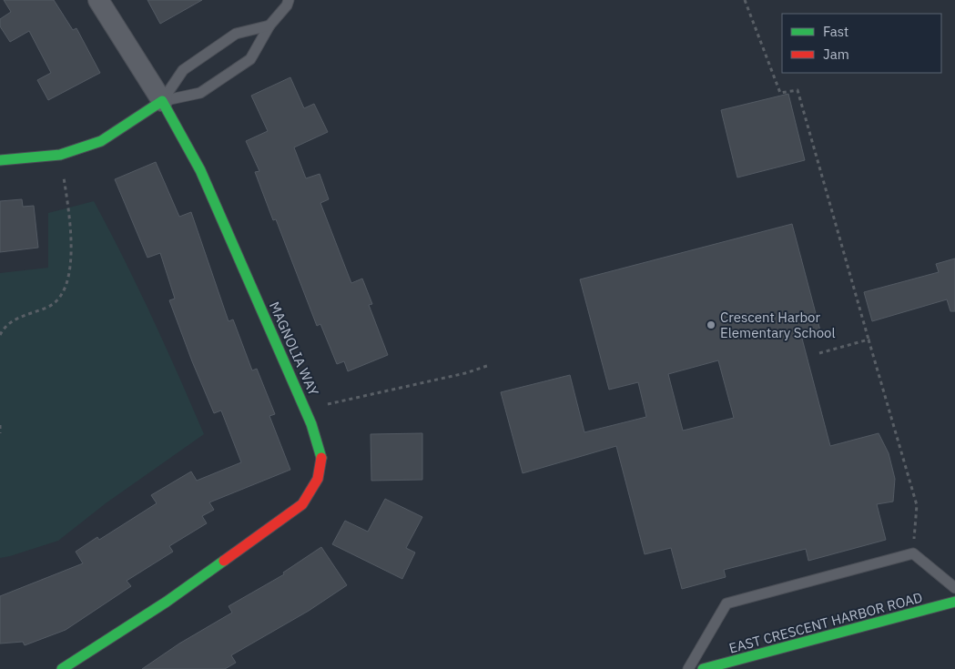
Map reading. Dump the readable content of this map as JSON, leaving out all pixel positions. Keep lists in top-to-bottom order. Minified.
{"streets":{"street":["MAGNOLIA WAY","EAST CRESCENT HARBOR ROAD"]},"places":["Crescent Harbor Elementary School"],"legend":["Fast","Jam"]}
